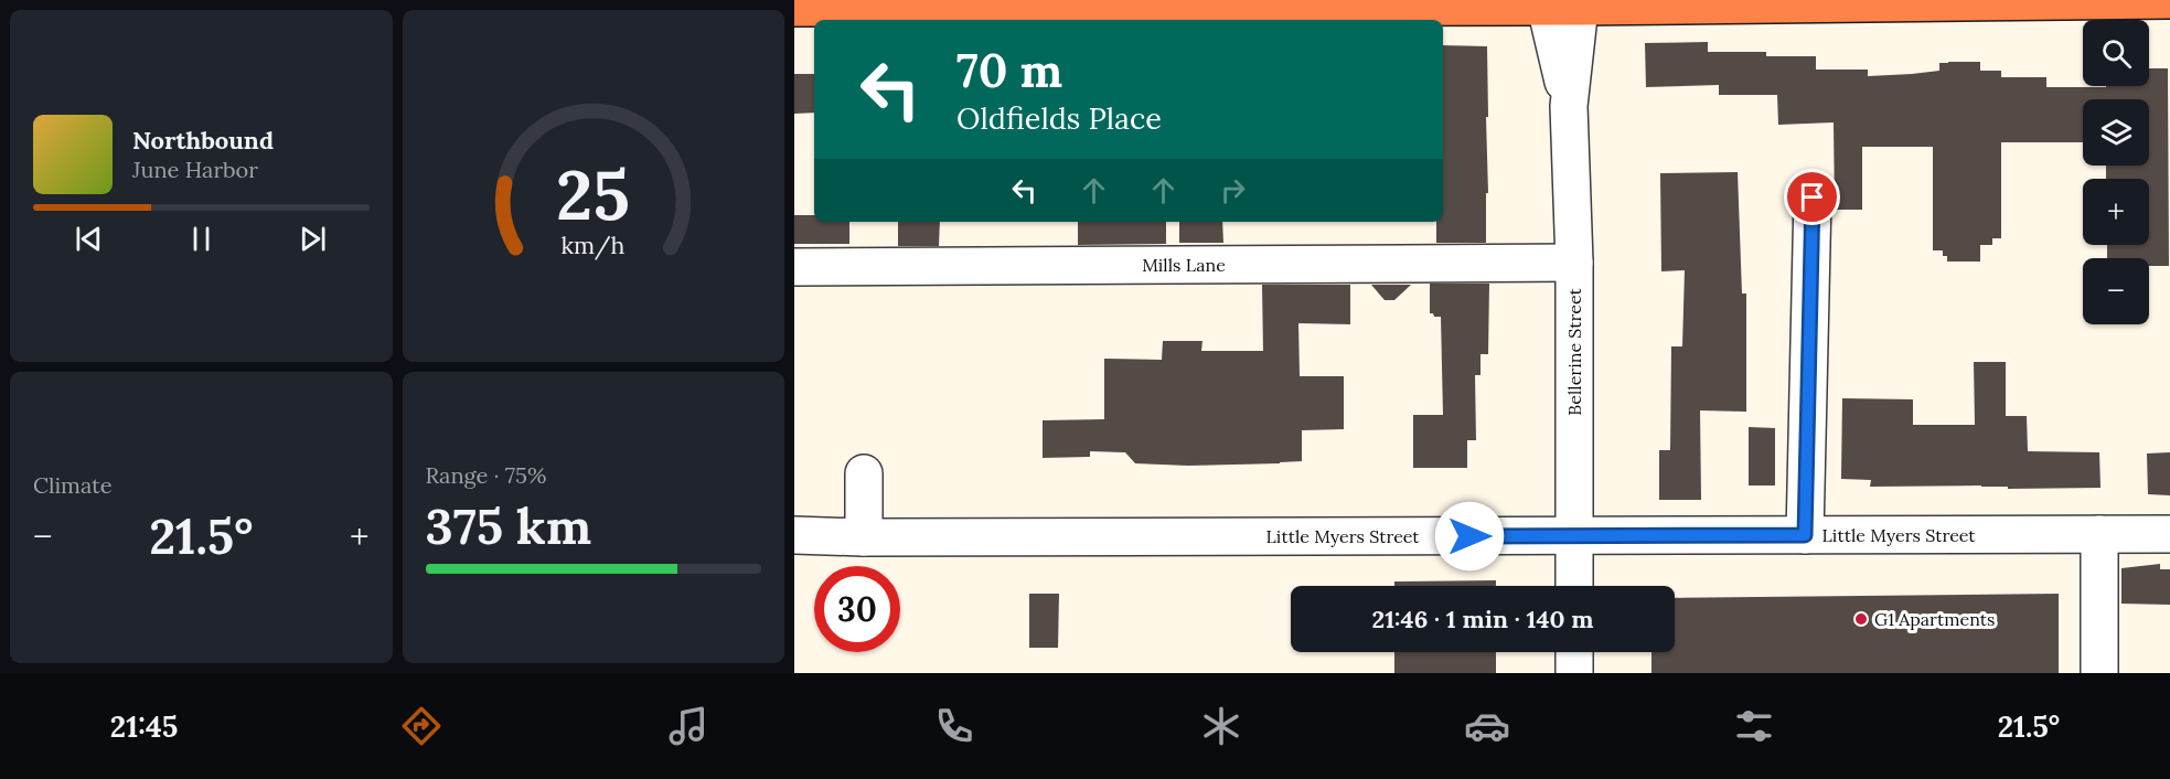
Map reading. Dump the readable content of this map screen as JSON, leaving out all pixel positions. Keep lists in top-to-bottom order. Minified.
{"streets":{"street":["Mills Lane","Bellerine Street","Little Myers Street"]},"crossings":[["Mills Lane","Bellerine Street"],["Bellerine Street","Little Myers Street"]],"places":["G1 Apartments"],"page":{"map_buttons":["+","−"],"turn":["70 m","Oldfields Place"],"song":["Northbound","June Harbor"],"tile":["Climate",["Range · 75%","375 km"]],"heat":["−","21.5°","+"],"limit":"30","trip":"21:46 · 1 min · 140 m","tabs":["21:45","21.5°"],"gauge":["25","km/h"]}}
